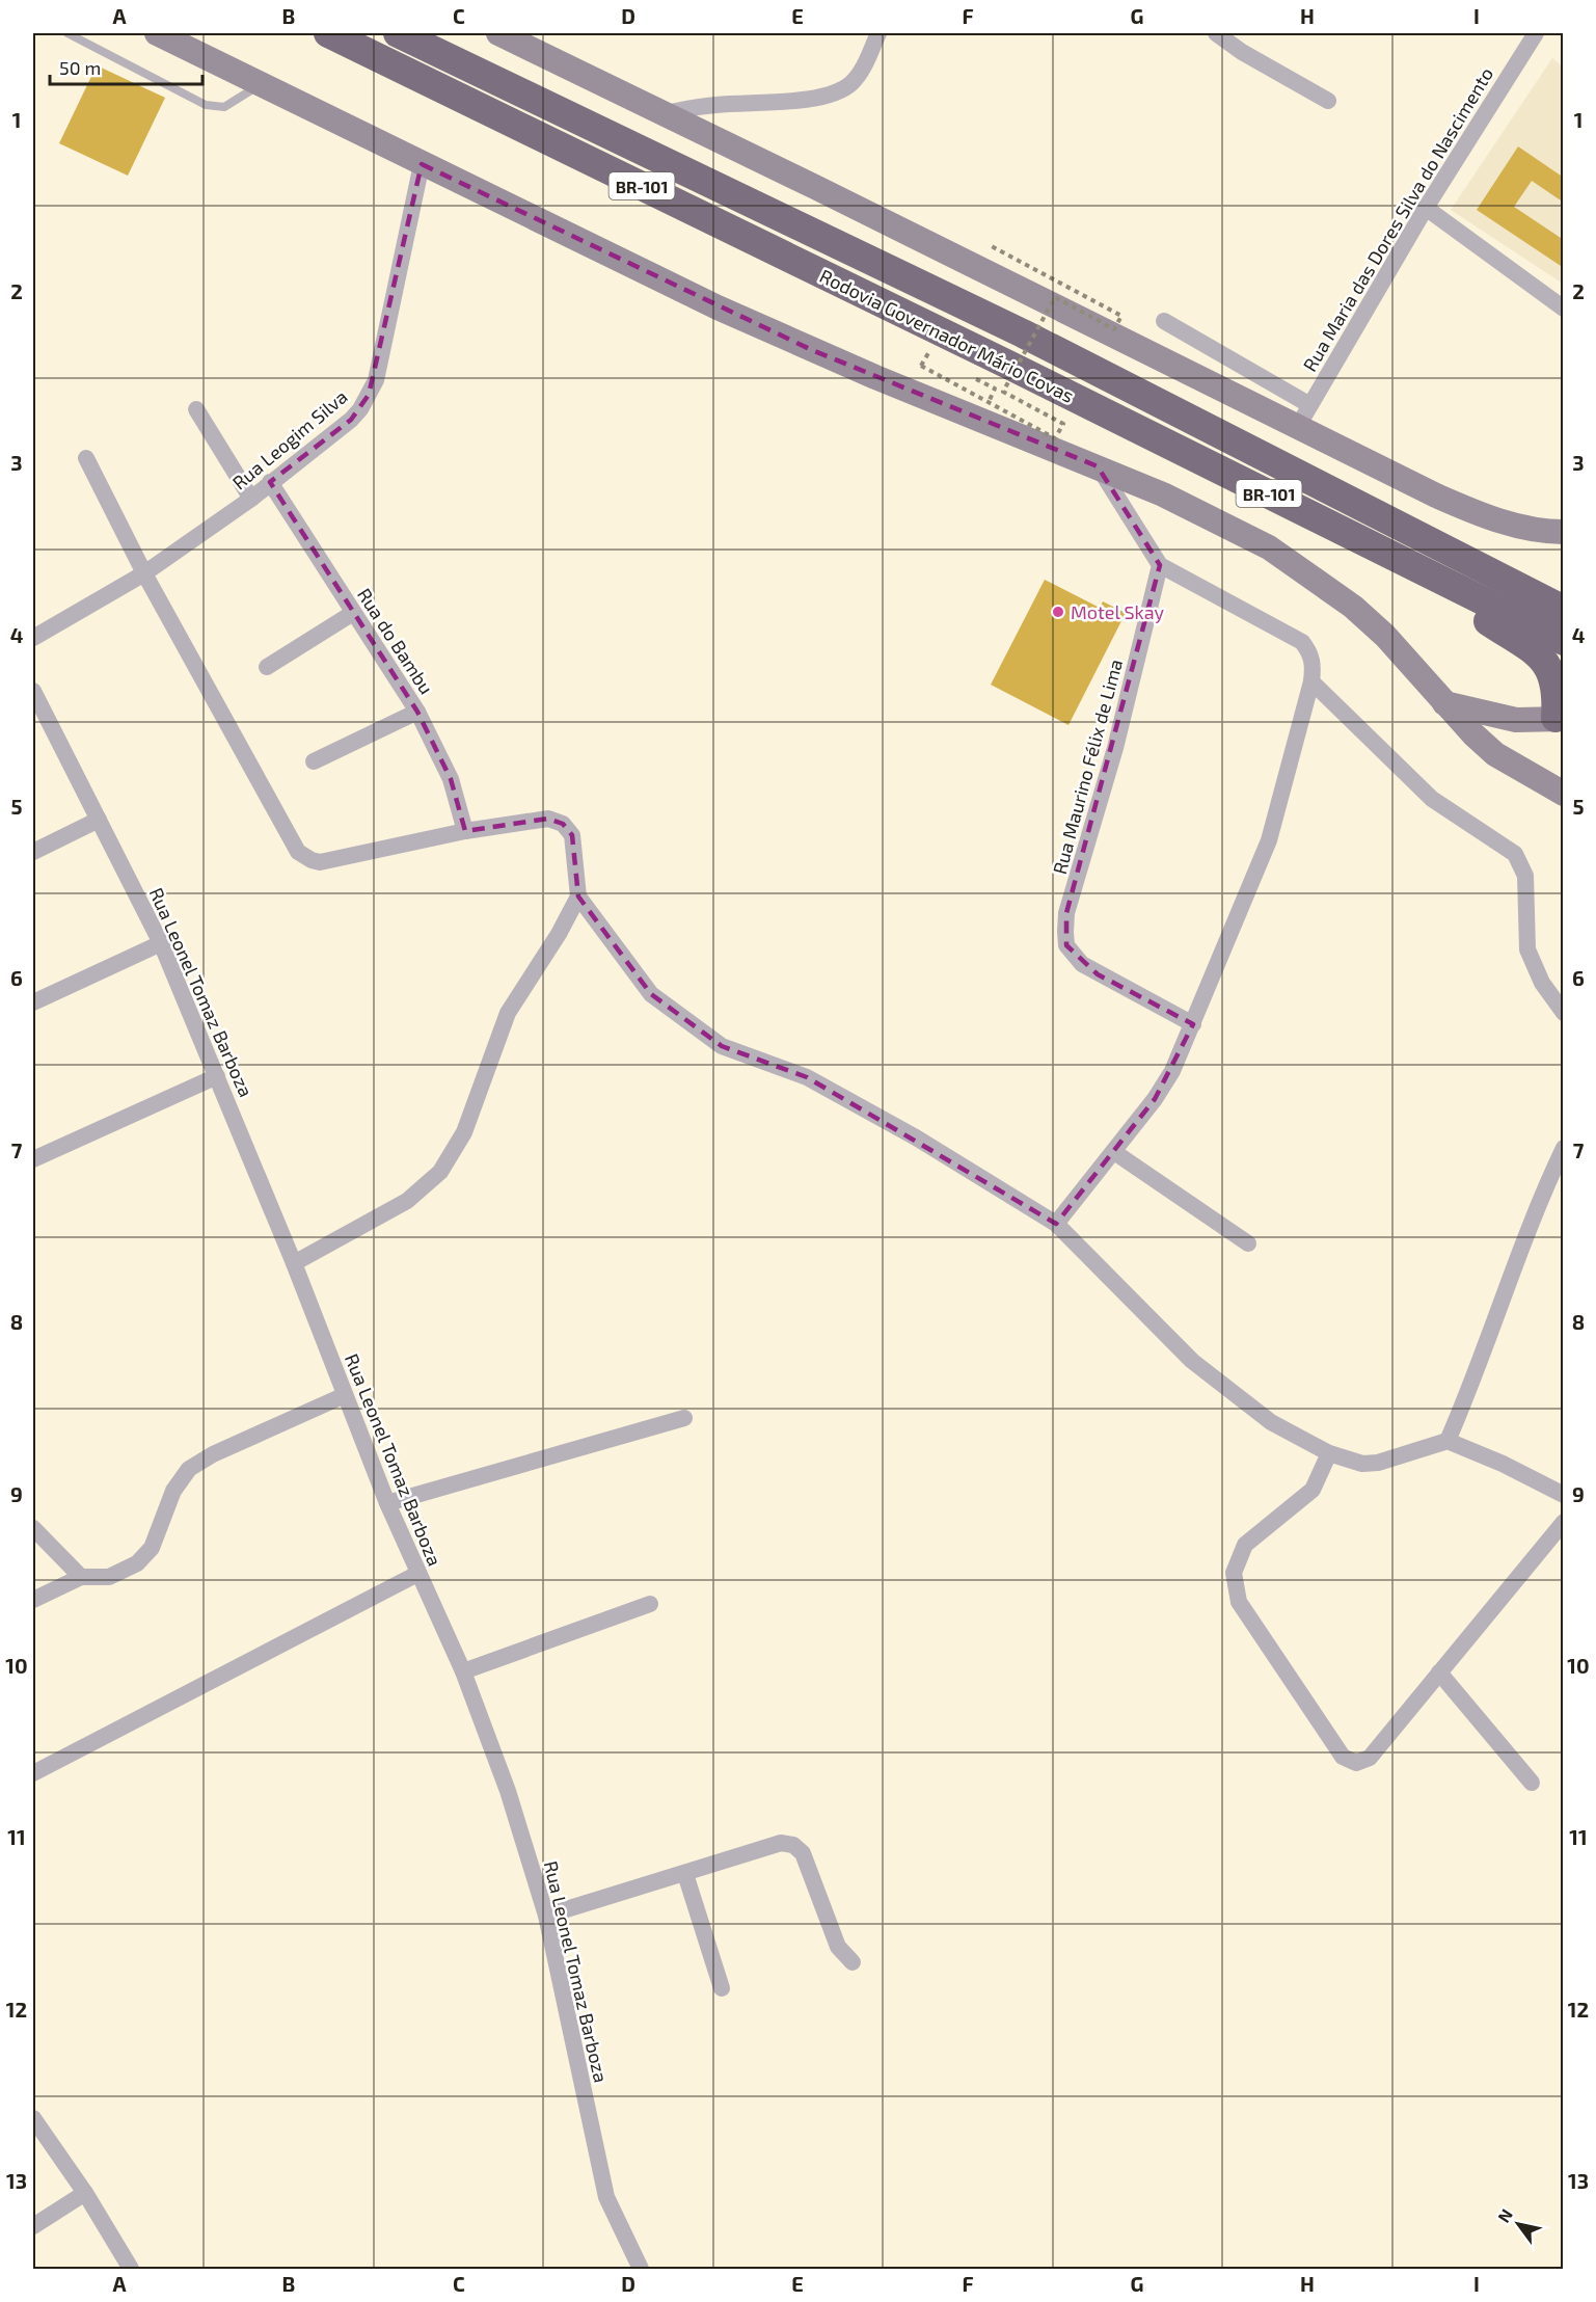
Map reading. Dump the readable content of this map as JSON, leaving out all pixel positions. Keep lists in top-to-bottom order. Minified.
{"streets":{"highway":["BR-101","Rodovia Governador Mário Covas"],"street":["Rua Maria das Dores Silva do Nascimento","Rua Leogim Silva","Rua do Bambu","Rua Maurino Félix de Lima","Rua Leonel Tomaz Barboza"]},"crossings":[["Rua Leogim Silva","Rua do Bambu"]],"places":["Motel Skay"],"scale_bar":"50 m","north":"top left","grid":{"columns":["A","B","C","D","E","F","G","H","I"],"rows":["1","2","3","4","5","6","7","8","9","10","11","12","13"]}}
